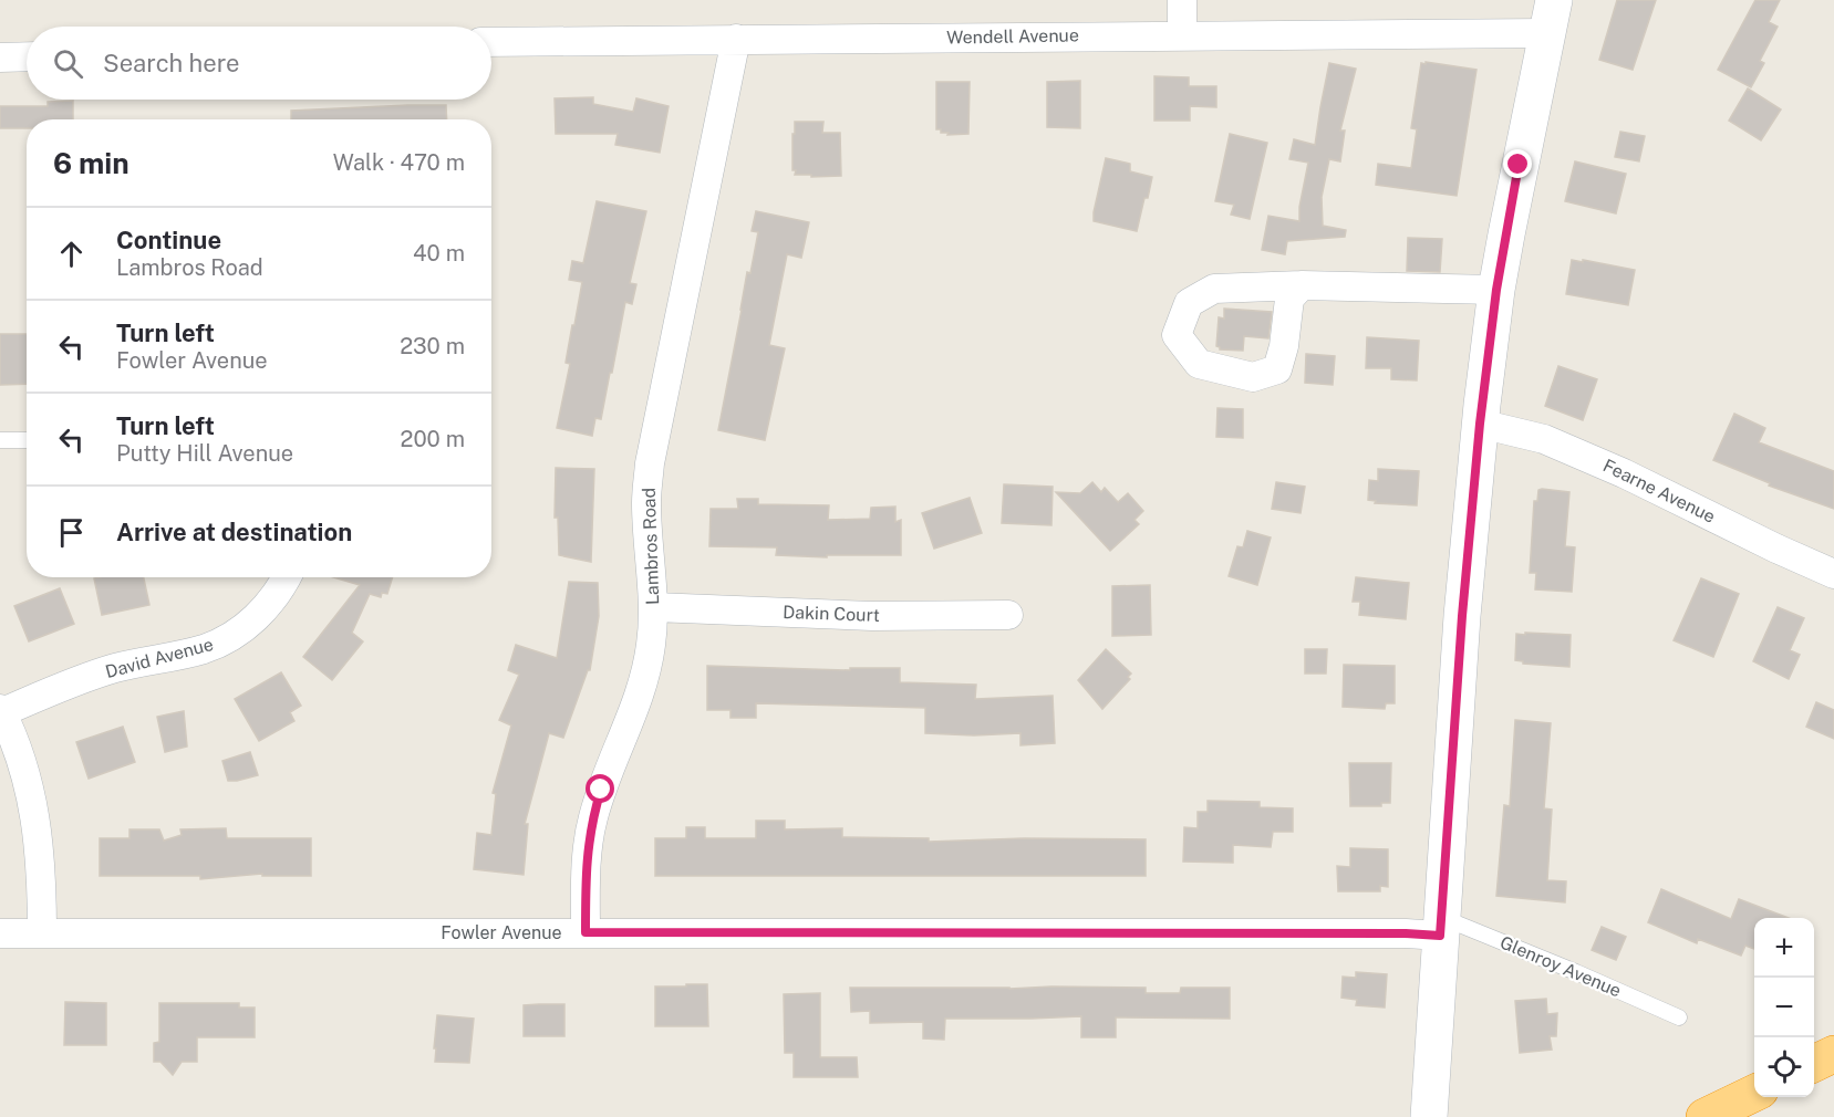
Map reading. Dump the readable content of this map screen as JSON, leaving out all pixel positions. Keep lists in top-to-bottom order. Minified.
{"streets":{"street":["Wendell Avenue","Fearne Avenue","Lambros Road","Dakin Court","David Avenue","Fowler Avenue"],"lane":["Glenroy Avenue"]},"crossings":[["Wendell Avenue","Lambros Road"],["Lambros Road","Dakin Court"],["Lambros Road","Fowler Avenue"],["Fowler Avenue","Glenroy Avenue"]],"page":{"search":"Search here","heading":["6 min","Walk · 470 m"],"list":[["Continue","Lambros Road","40 m"],["Turn left","Fowler Avenue","230 m"],["Turn left","Putty Hill Avenue","200 m"],"Arrive at destination"],"map_buttons":["+","−"]}}
